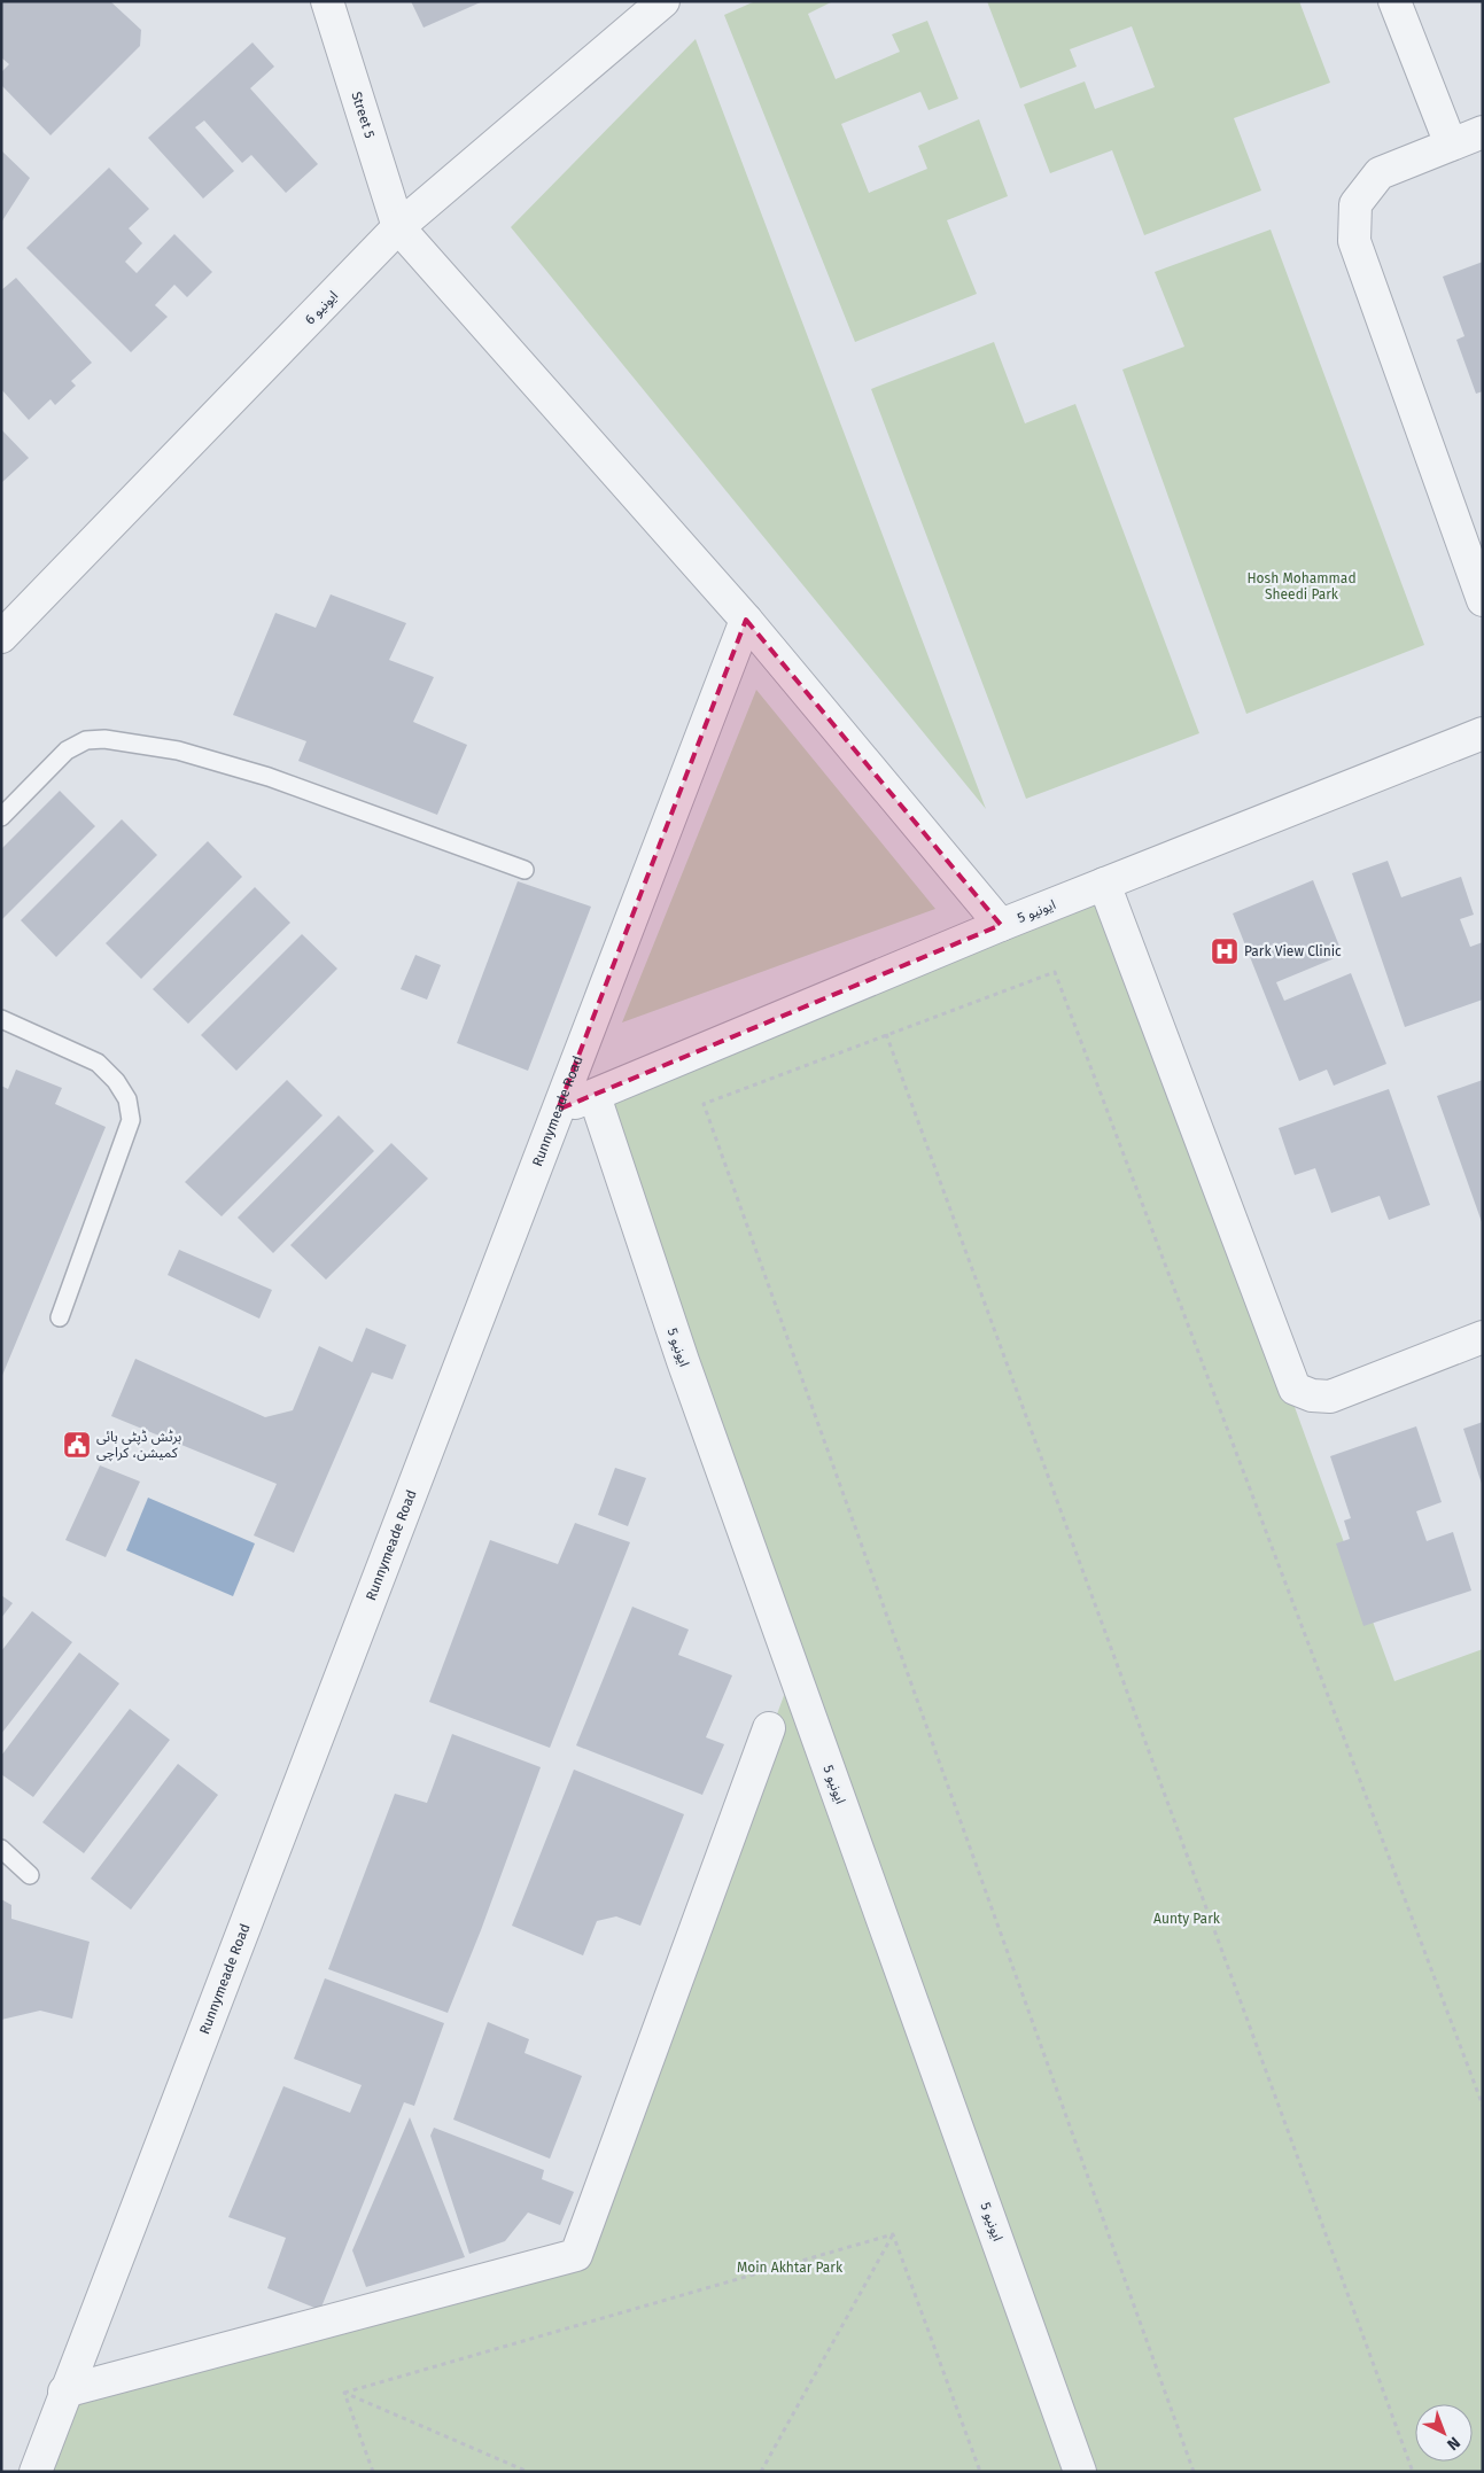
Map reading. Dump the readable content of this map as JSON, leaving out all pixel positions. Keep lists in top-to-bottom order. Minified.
{"streets":{"street":["Street 5","ایونیو 6","ایونیو 5","Runnymeade Road"]},"crossings":[["Street 5","ایونیو 6"],["ایونیو 5","Runnymeade Road"]],"parks":["Hosh Mohammad Sheedi Park","Aunty Park","Moin Akhtar Park"],"places":{"hospital":["Park View Clinic"],"public building":["برٹش ڈپٹی ہائی کمیشن، کراچی"]},"north":"bottom right"}
